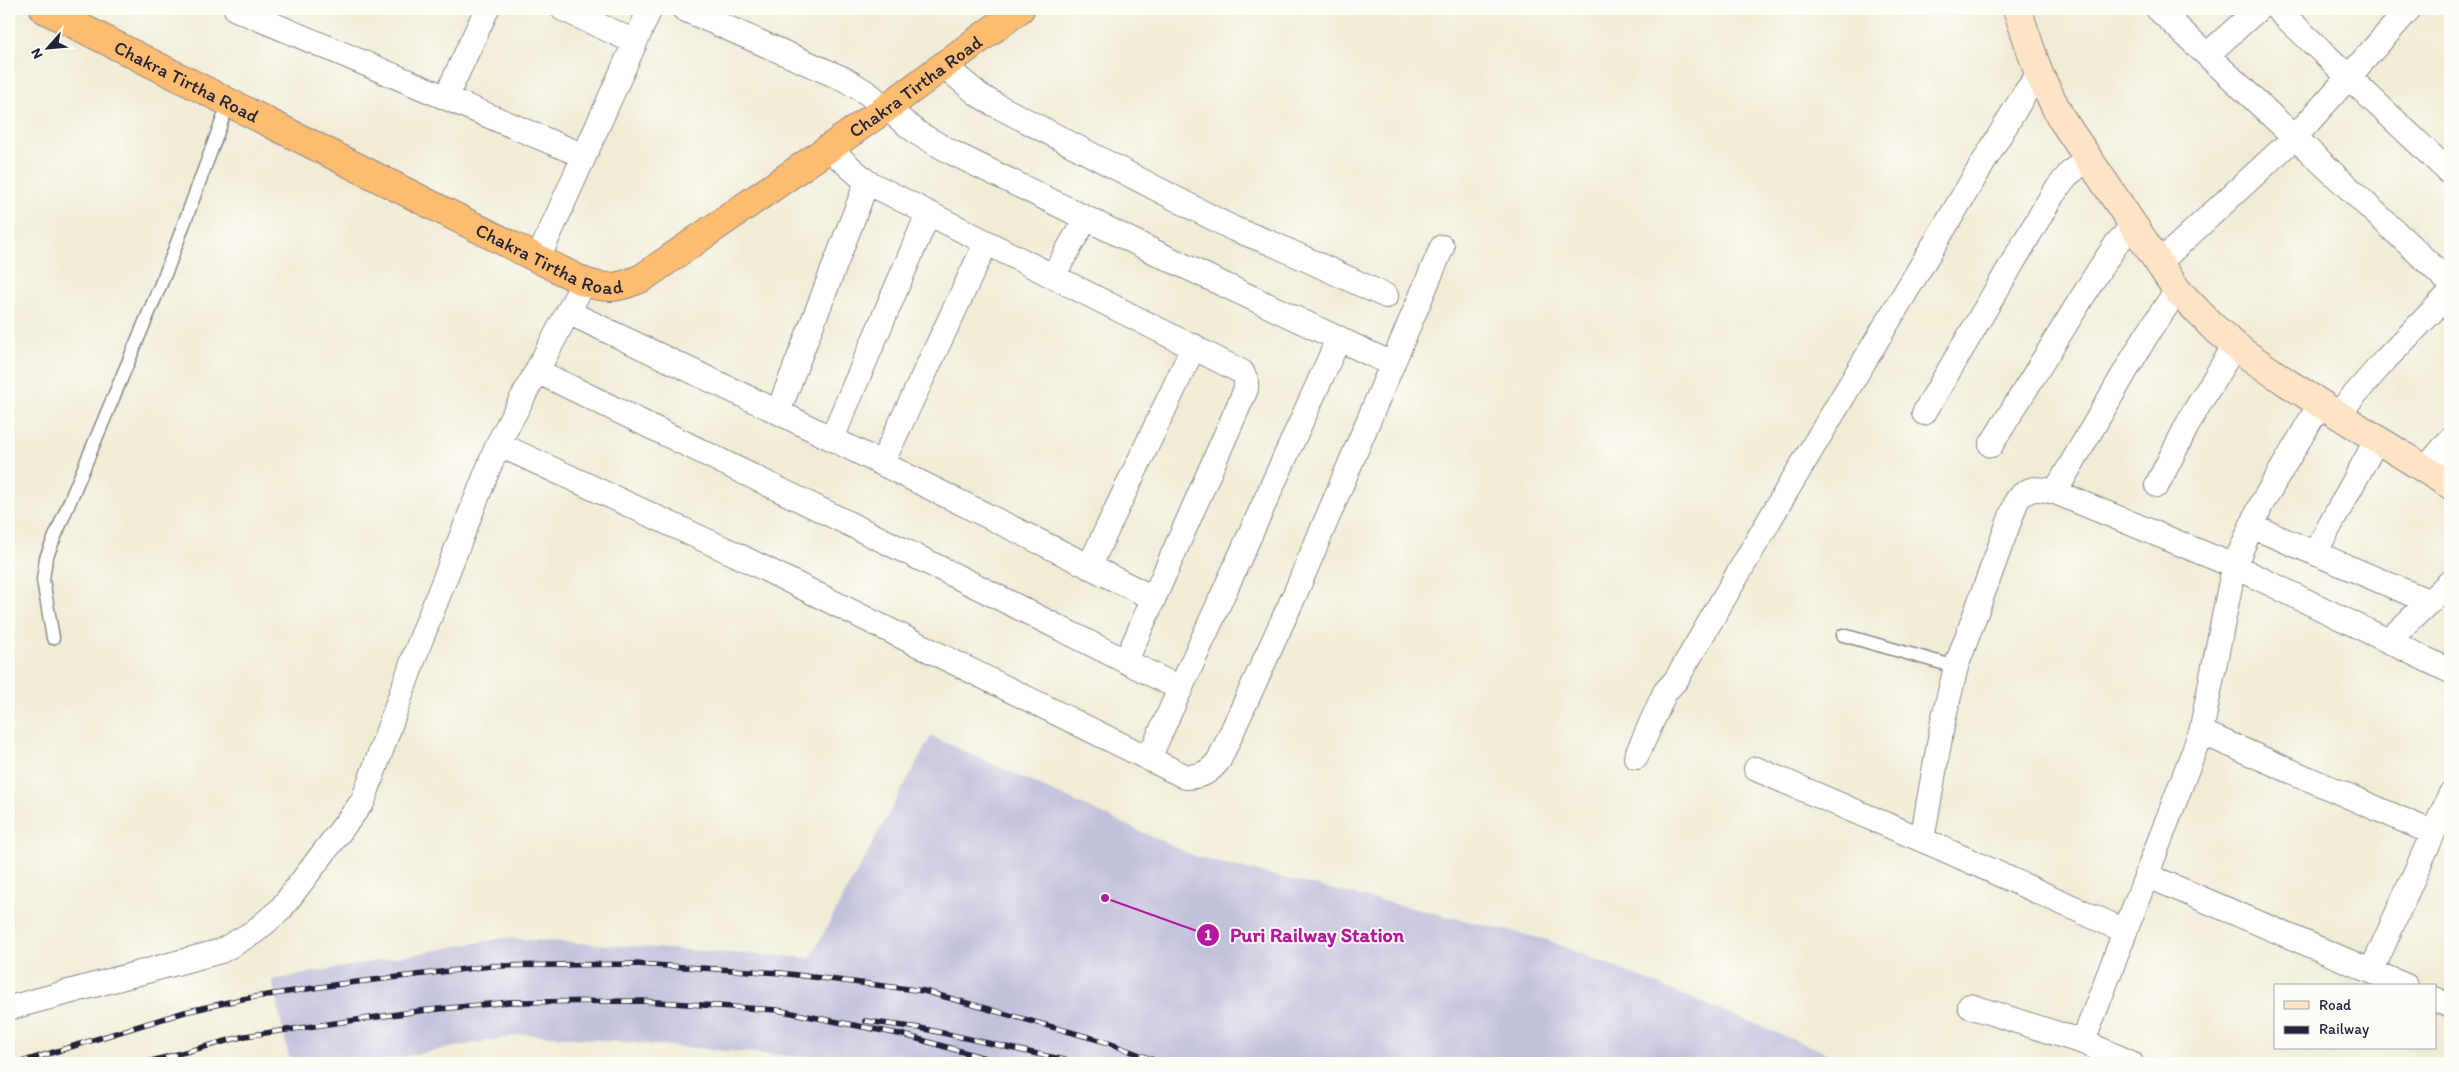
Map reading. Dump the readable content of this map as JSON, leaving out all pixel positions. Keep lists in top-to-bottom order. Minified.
{"streets":{"highway":["Chakra Tirtha Road"]},"places":["Puri Railway Station"],"legend":["Road","Railway"],"north":"bottom left"}
